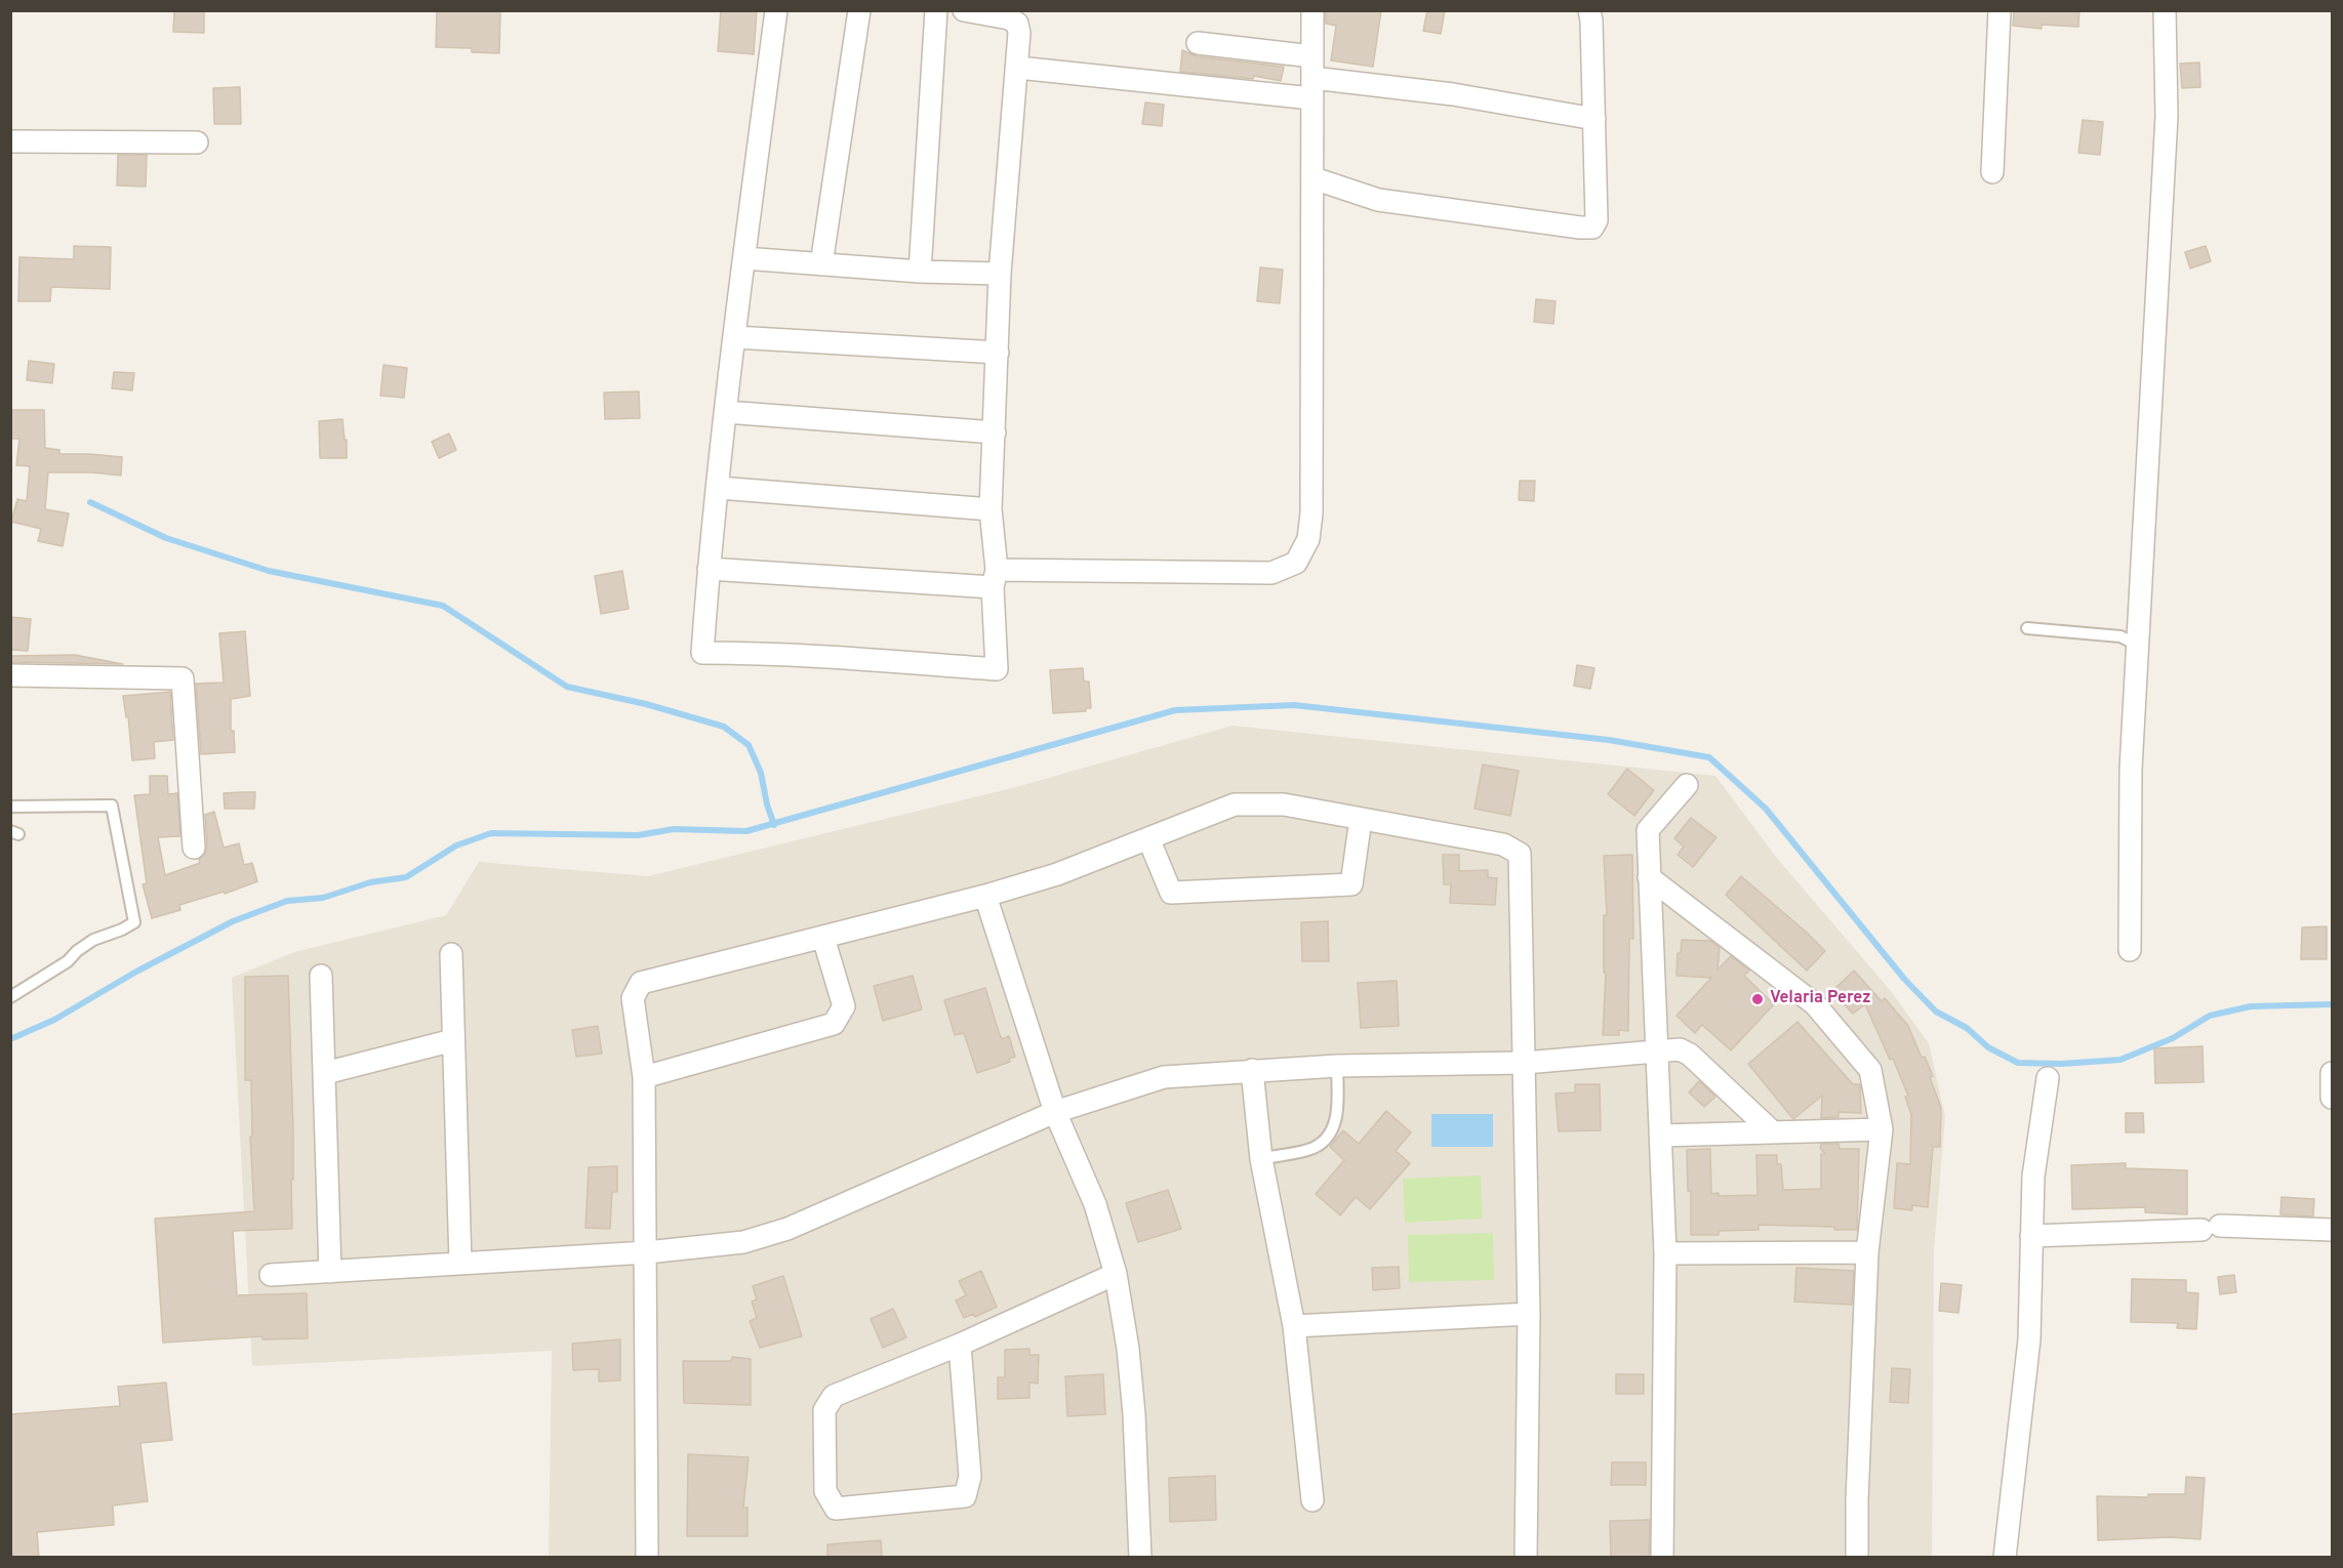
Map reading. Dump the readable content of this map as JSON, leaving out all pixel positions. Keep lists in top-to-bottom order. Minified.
{"places":["Velaria Perez"]}
